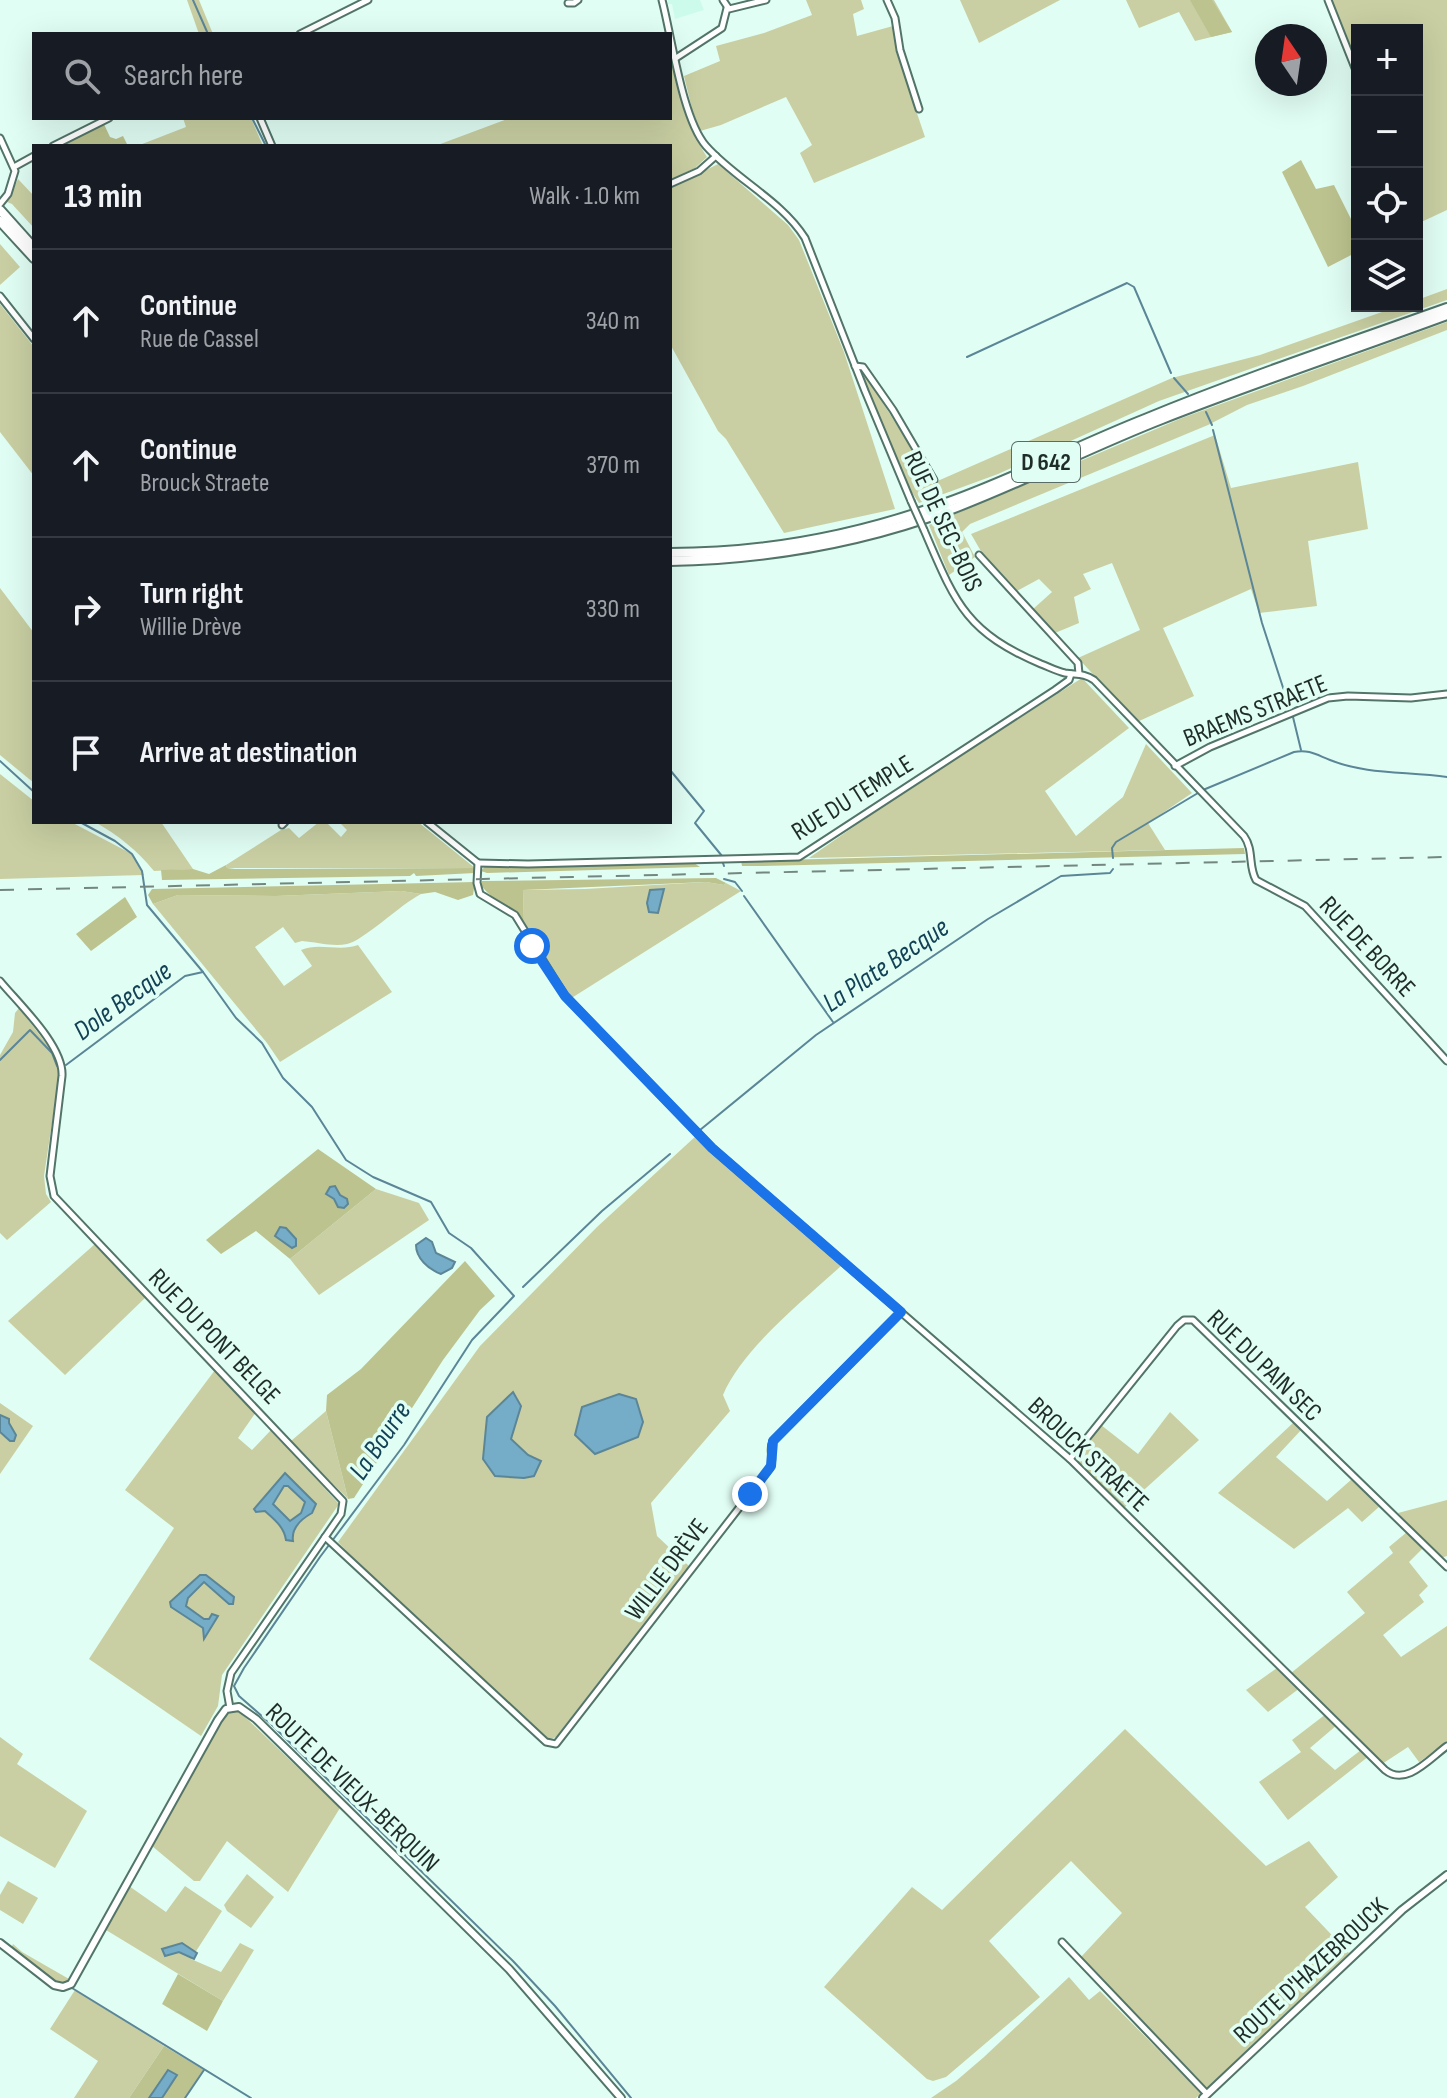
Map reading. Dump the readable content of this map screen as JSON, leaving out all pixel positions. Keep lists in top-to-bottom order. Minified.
{"streets":{"highway":["D 642"],"street":["RUE DE SEC-BOIS","BRAEMS STRAETE","RUE DU TEMPLE","RUE DE BORRE","RUE DU PONT BELGE","RUE DU PAIN SEC","BROUCK STRAETE","WILLIE DRÈVE","ROUTE DE VIEUX-BERQUIN","ROUTE D'HAZEBROUCK"]},"crossings":[["RUE DE SEC-BOIS","BRAEMS STRAETE"],["RUE DE SEC-BOIS","RUE DU TEMPLE"],["RUE DE SEC-BOIS","RUE DE BORRE"],["RUE DU TEMPLE","BROUCK STRAETE"],["RUE DU PONT BELGE","WILLIE DRÈVE"],["RUE DU PONT BELGE","ROUTE DE VIEUX-BERQUIN"],["RUE DU PAIN SEC","BROUCK STRAETE"],["BROUCK STRAETE","WILLIE DRÈVE"]],"water":["La Plate Becque","Dole Becque","La Bourre"],"north":"top","page":{"map_buttons":["+","−"],"search":"Search here","heading":["13 min","Walk · 1.0 km"],"list":[["Continue","Rue de Cassel","340 m"],["Continue","Brouck Straete","370 m"],["Turn right","Willie Drève","330 m"],"Arrive at destination"]}}
